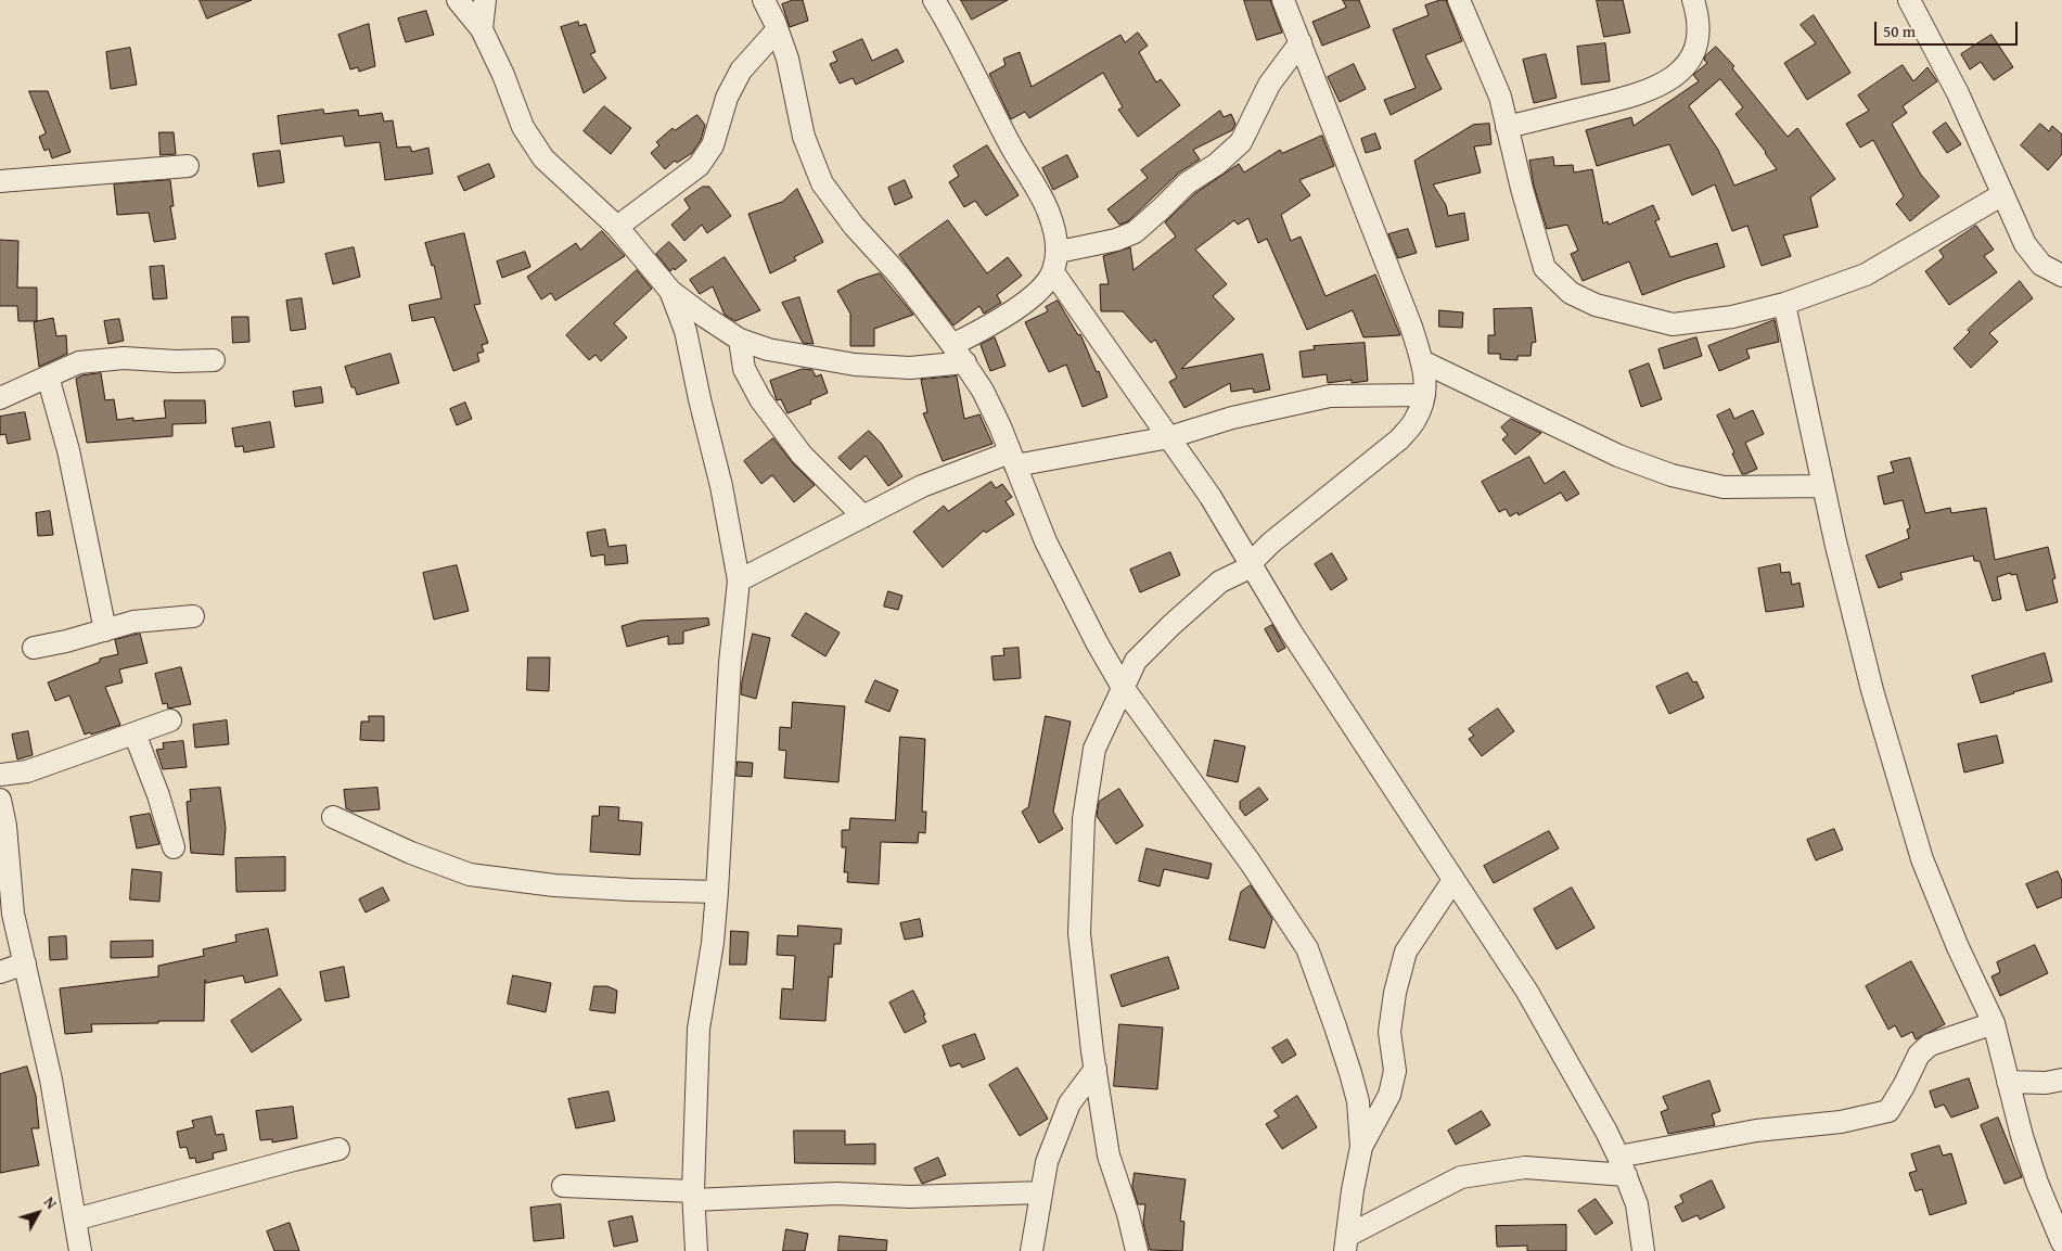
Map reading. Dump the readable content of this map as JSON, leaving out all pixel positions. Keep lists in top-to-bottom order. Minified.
{"scale_bar":"50 m","north":"top right"}
